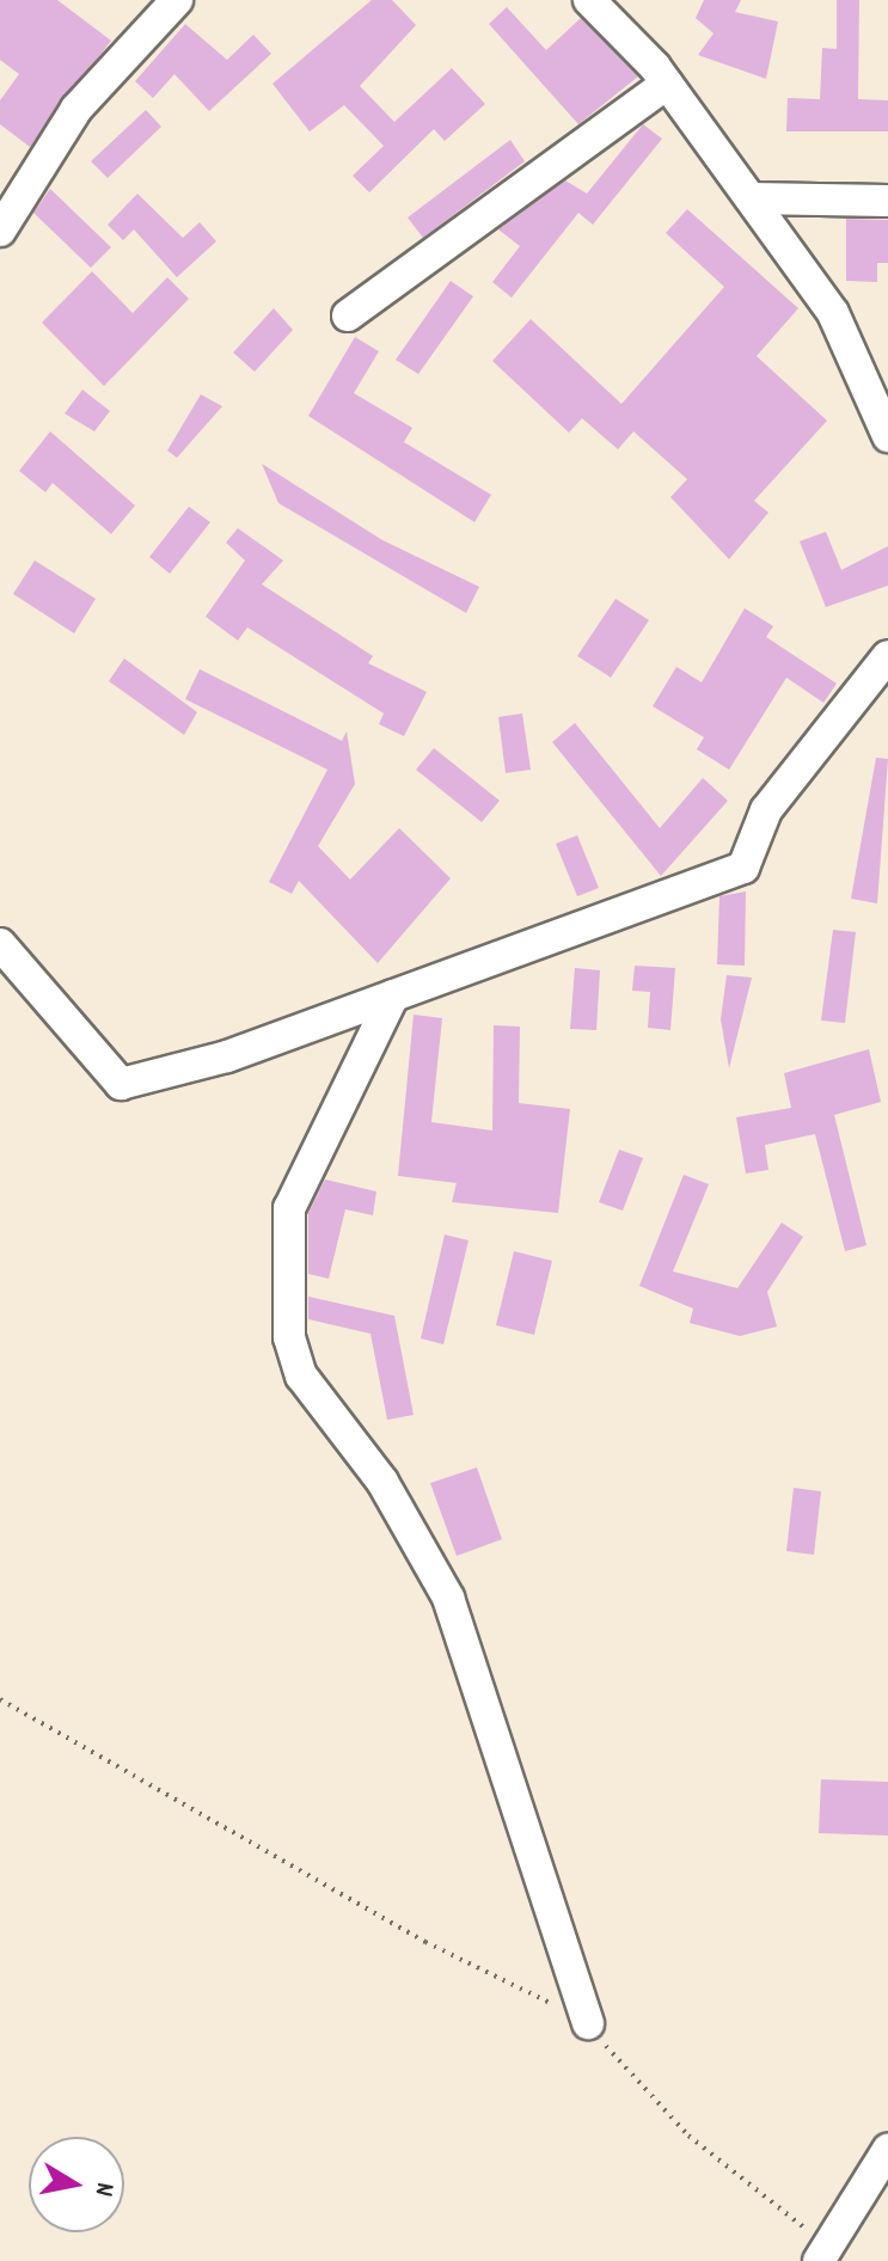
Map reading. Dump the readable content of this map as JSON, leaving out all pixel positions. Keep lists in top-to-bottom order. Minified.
{"north":"right"}
